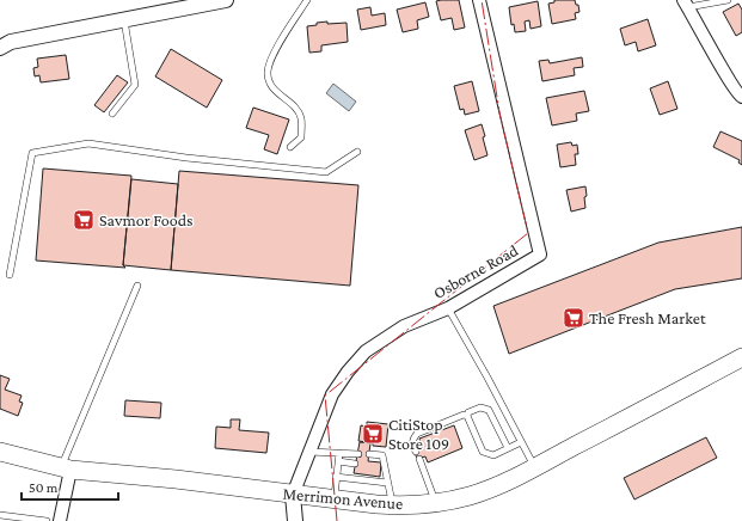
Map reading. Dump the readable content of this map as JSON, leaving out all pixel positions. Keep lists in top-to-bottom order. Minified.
{"streets":{"main road":["Merrimon Avenue"],"street":["Osborne Road"]},"crossings":[["Osborne Road","Merrimon Avenue"]],"places":{"supermarket":["Savmor Foods","The Fresh Market","CitiStop Store 109"]},"scale_bar":"50 m"}
